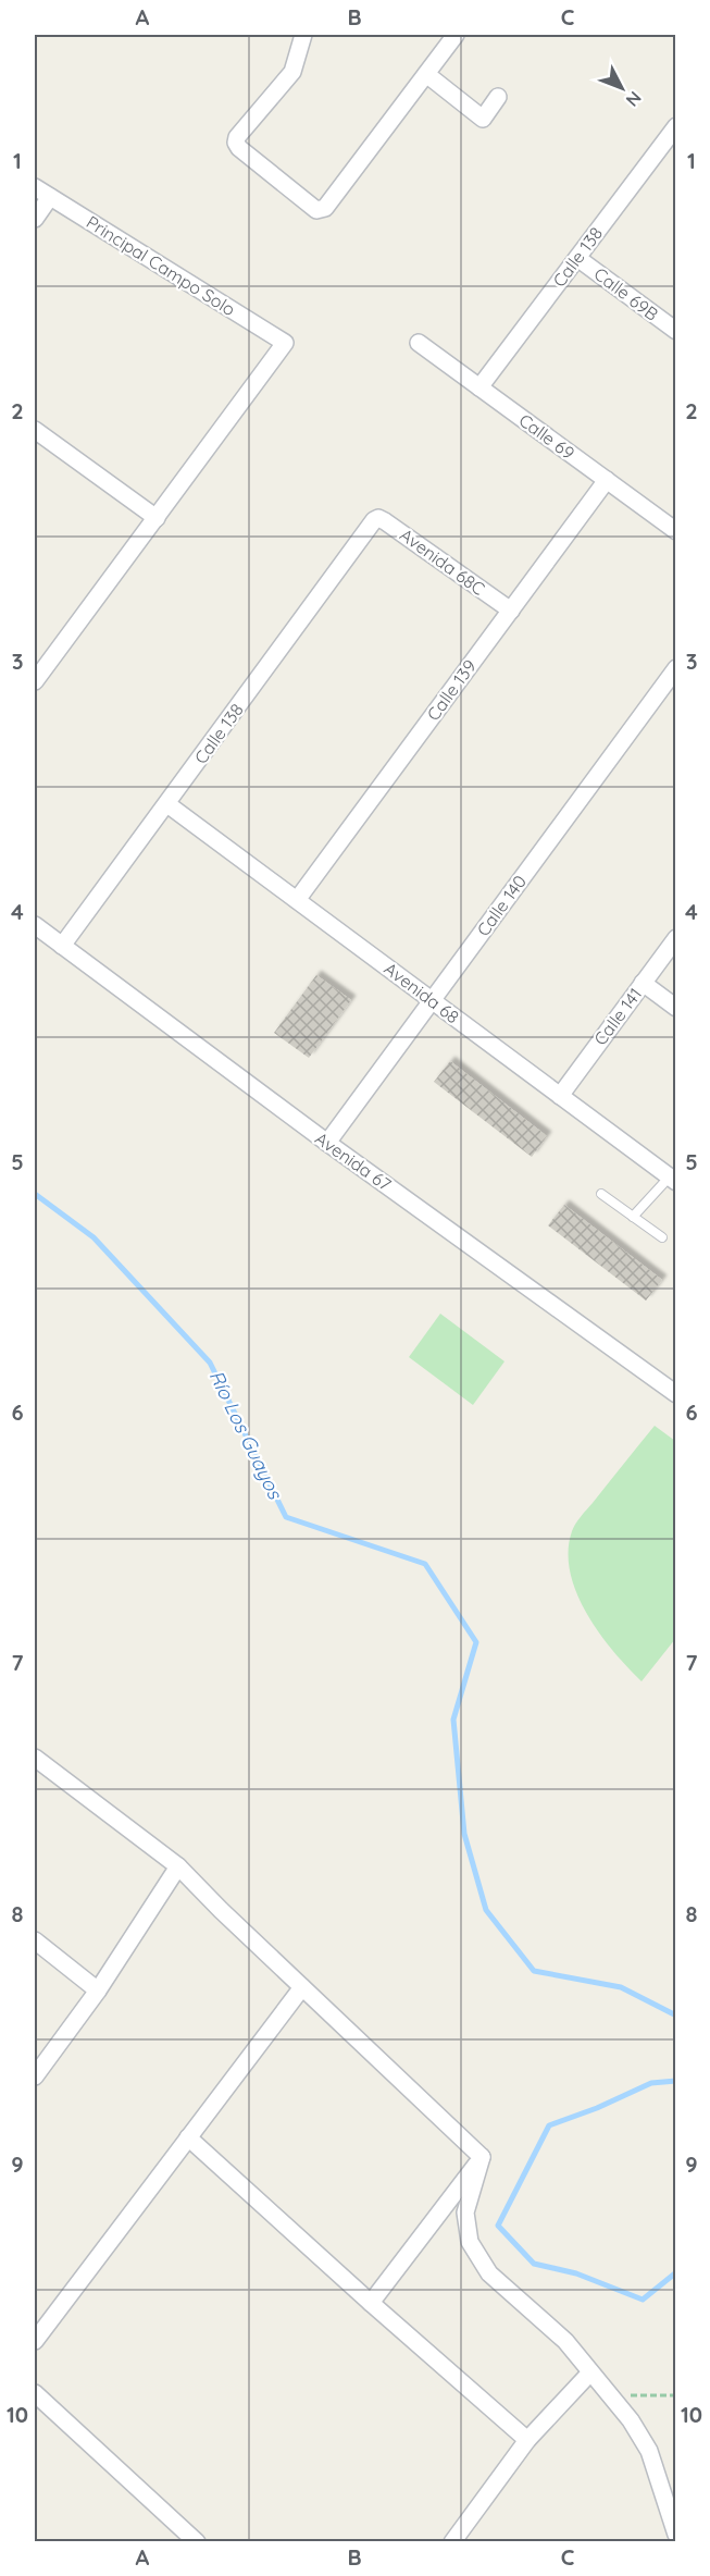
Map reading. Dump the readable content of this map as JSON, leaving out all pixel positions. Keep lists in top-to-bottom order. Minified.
{"streets":{"street":["Calle 138","Principal Campo Solo","Calle 69B","Calle 69","Avenida 68C","Calle 139","Calle 140","Avenida 68","Calle 141","Avenida 67"]},"crossings":[["Calle 138","Calle 69B"],["Calle 138","Calle 69"],["Calle 138","Avenida 68C"],["Calle 138","Avenida 68"],["Calle 138","Avenida 67"],["Calle 69","Calle 139"],["Avenida 68C","Calle 139"],["Calle 139","Avenida 68"],["Calle 140","Avenida 68"],["Calle 140","Avenida 67"],["Avenida 68","Calle 141"]],"water":["Río Los Guayos"],"north":"bottom right","grid":{"columns":["A","B","C"],"rows":["1","2","3","4","5","6","7","8","9","10"]}}
